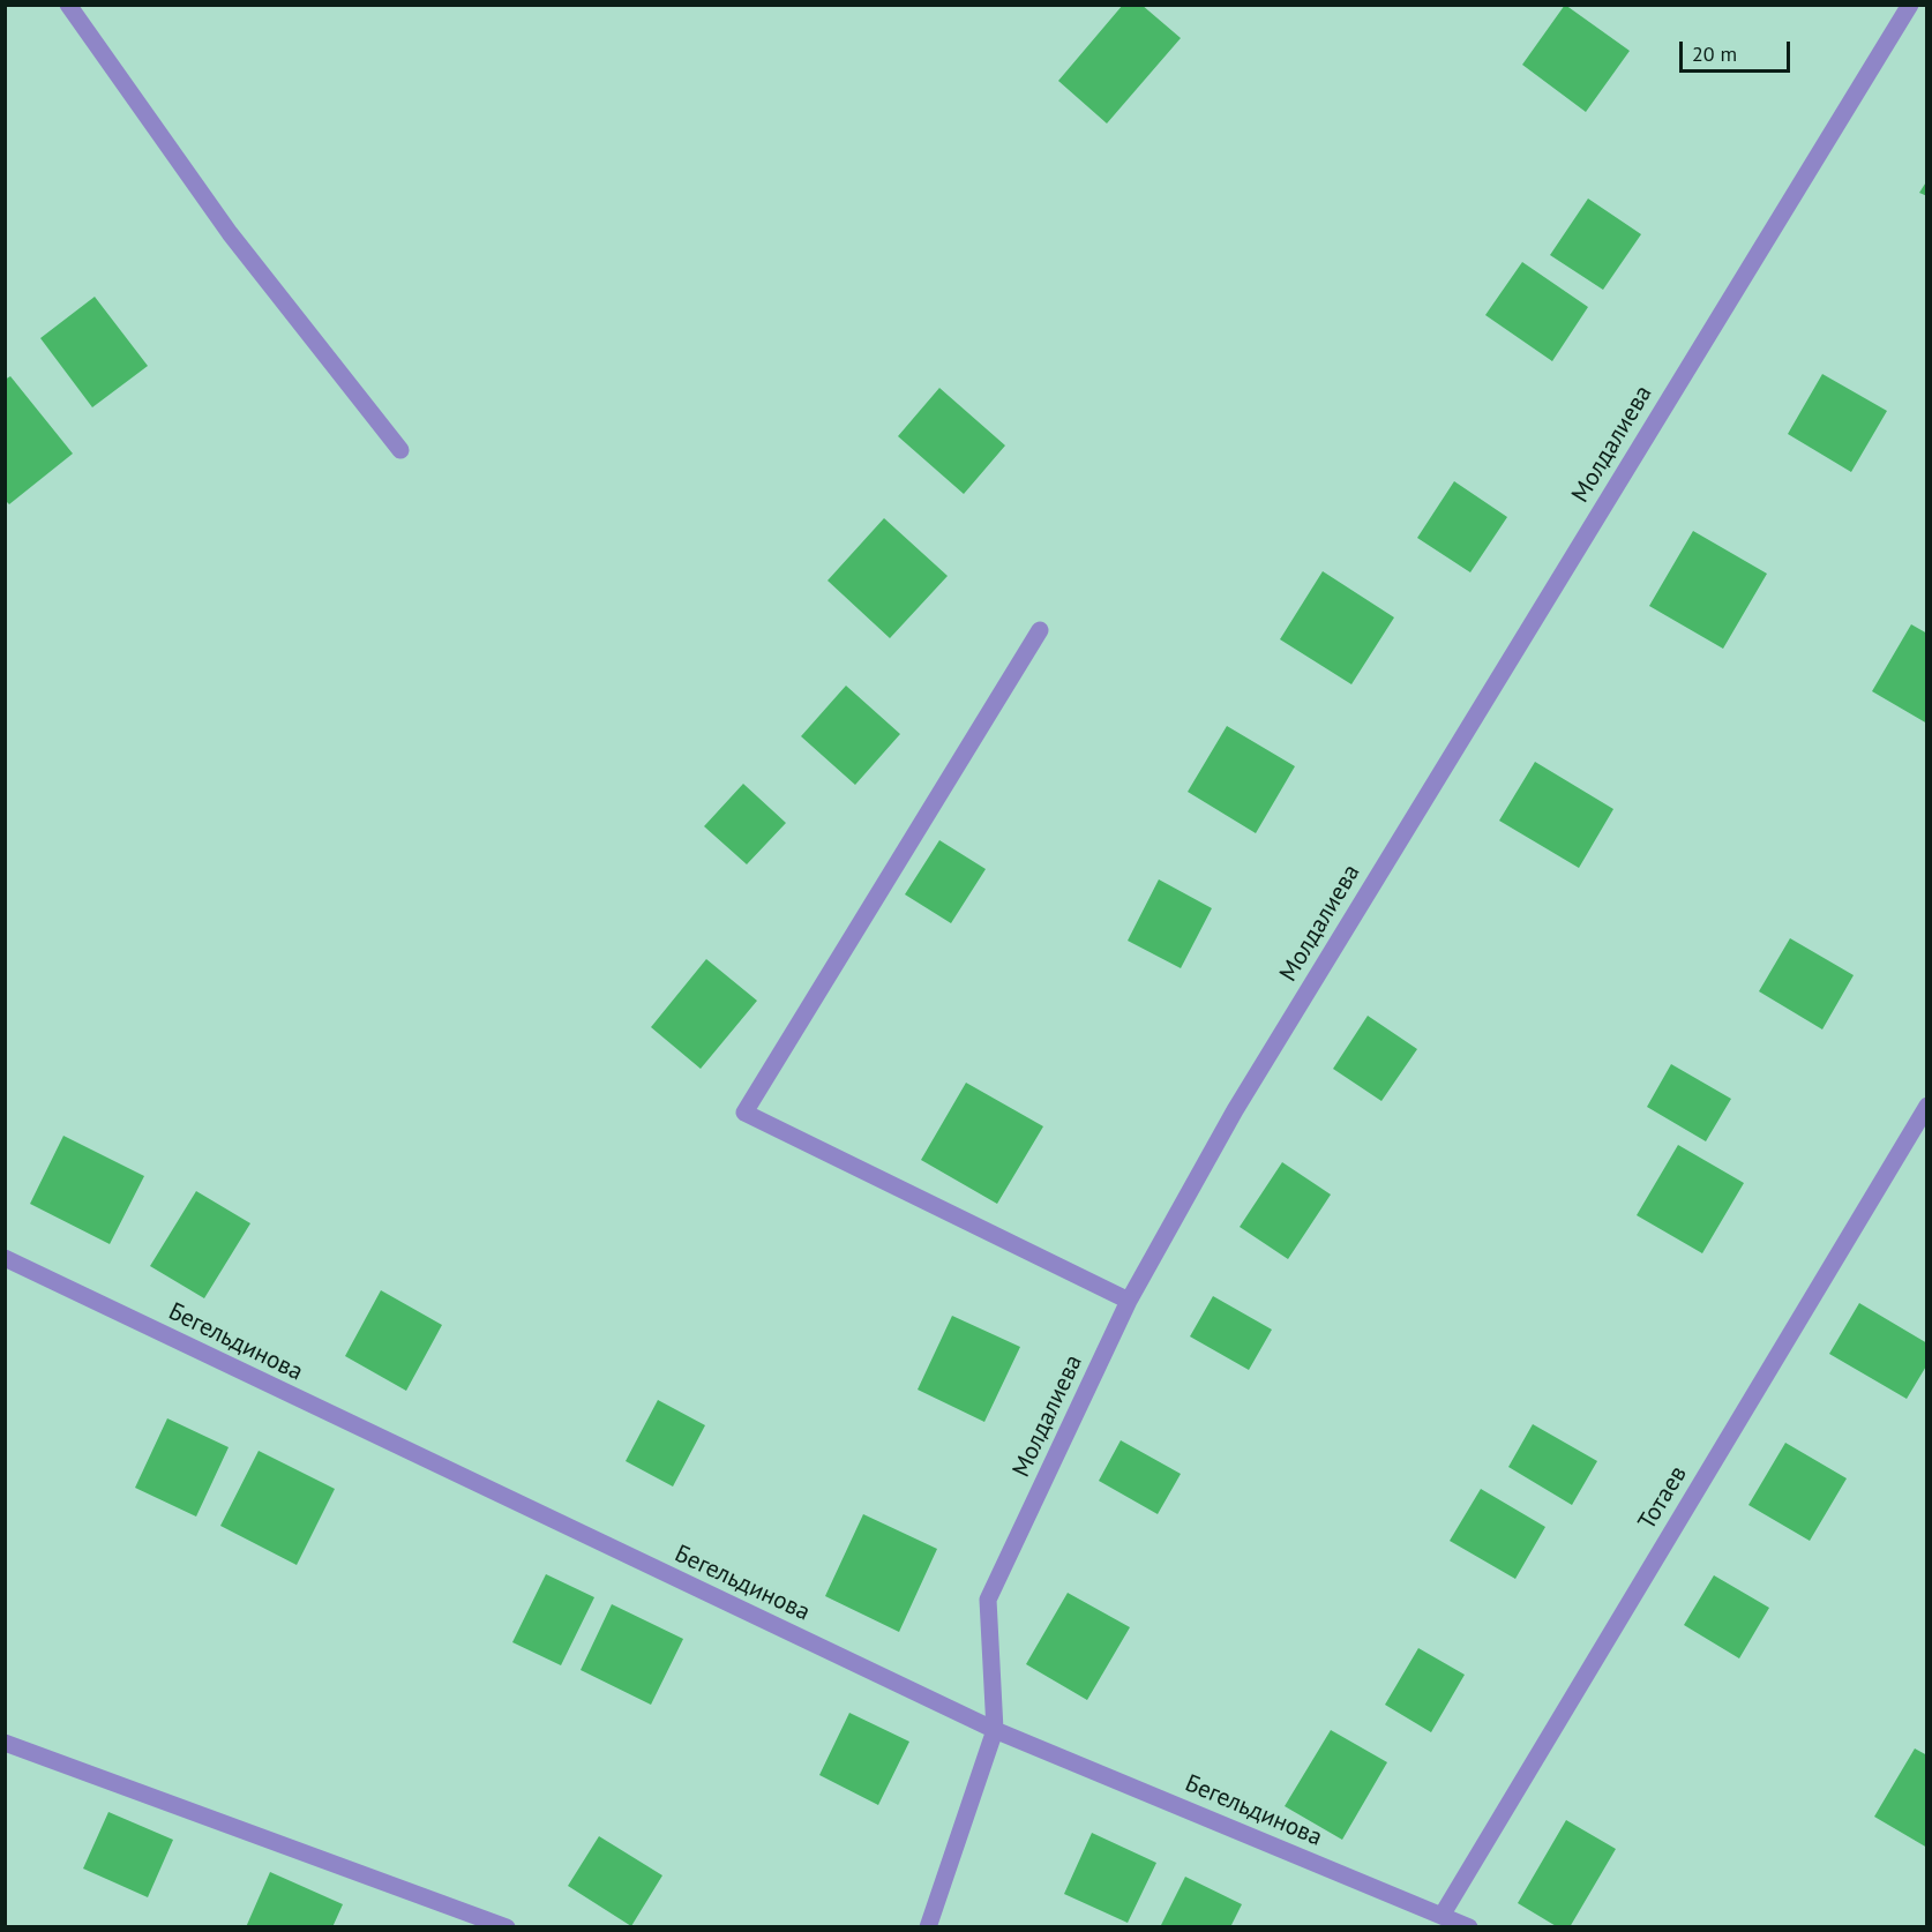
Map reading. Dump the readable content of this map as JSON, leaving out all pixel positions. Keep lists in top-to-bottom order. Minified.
{"streets":{"street":["Молдалиева","Бегельдинова","Тотаев"]},"crossings":[["Молдалиева","Бегельдинова"],["Бегельдинова","Тотаев"]],"scale_bar":"20 m"}
